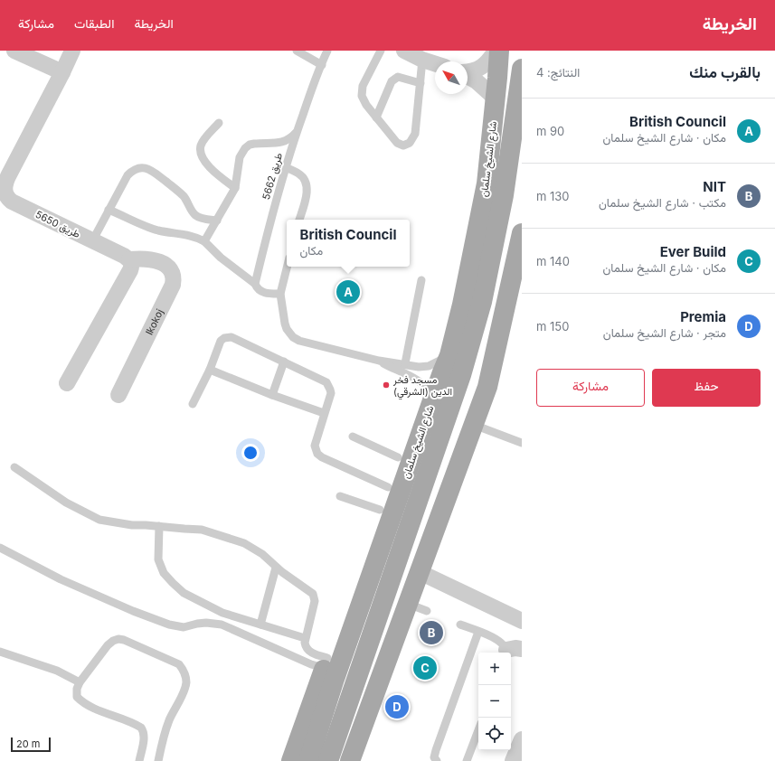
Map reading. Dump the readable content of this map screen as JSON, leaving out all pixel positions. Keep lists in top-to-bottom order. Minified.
{"streets":{"main road":["شارع الشيخ سلمان"],"street":["طريق 5650","lkokoj"],"lane":["طريق 5662"]},"crossings":[["طريق 5650","lkokoj"]],"places":["مسجد فخر الدين (الشرقي)"],"scale_bar":"20 m","north":"top left","page":{"header":"الخريطة","nav":["الخريطة","الطبقات","مشاركة"],"heading":["بالقرب منك","النتائج: 4"],"list":[{"mark":"A","name":"British Council","note":"مكان · شارع الشيخ سلمان","value":"90 m"},{"mark":"B","name":"NIT","note":"مكتب · شارع الشيخ سلمان","value":"130 m"},{"mark":"C","name":"Ever Build","note":"مكان · شارع الشيخ سلمان","value":"140 m"},{"mark":"D","name":"Premia","note":"متجر · شارع الشيخ سلمان","value":"150 m"}],"popup":["British Council","مكان"],"pins":["A","B","C","D"],"buttons":["حفظ","مشاركة"],"map_buttons":["+","−"],"scale":"20 m"}}
